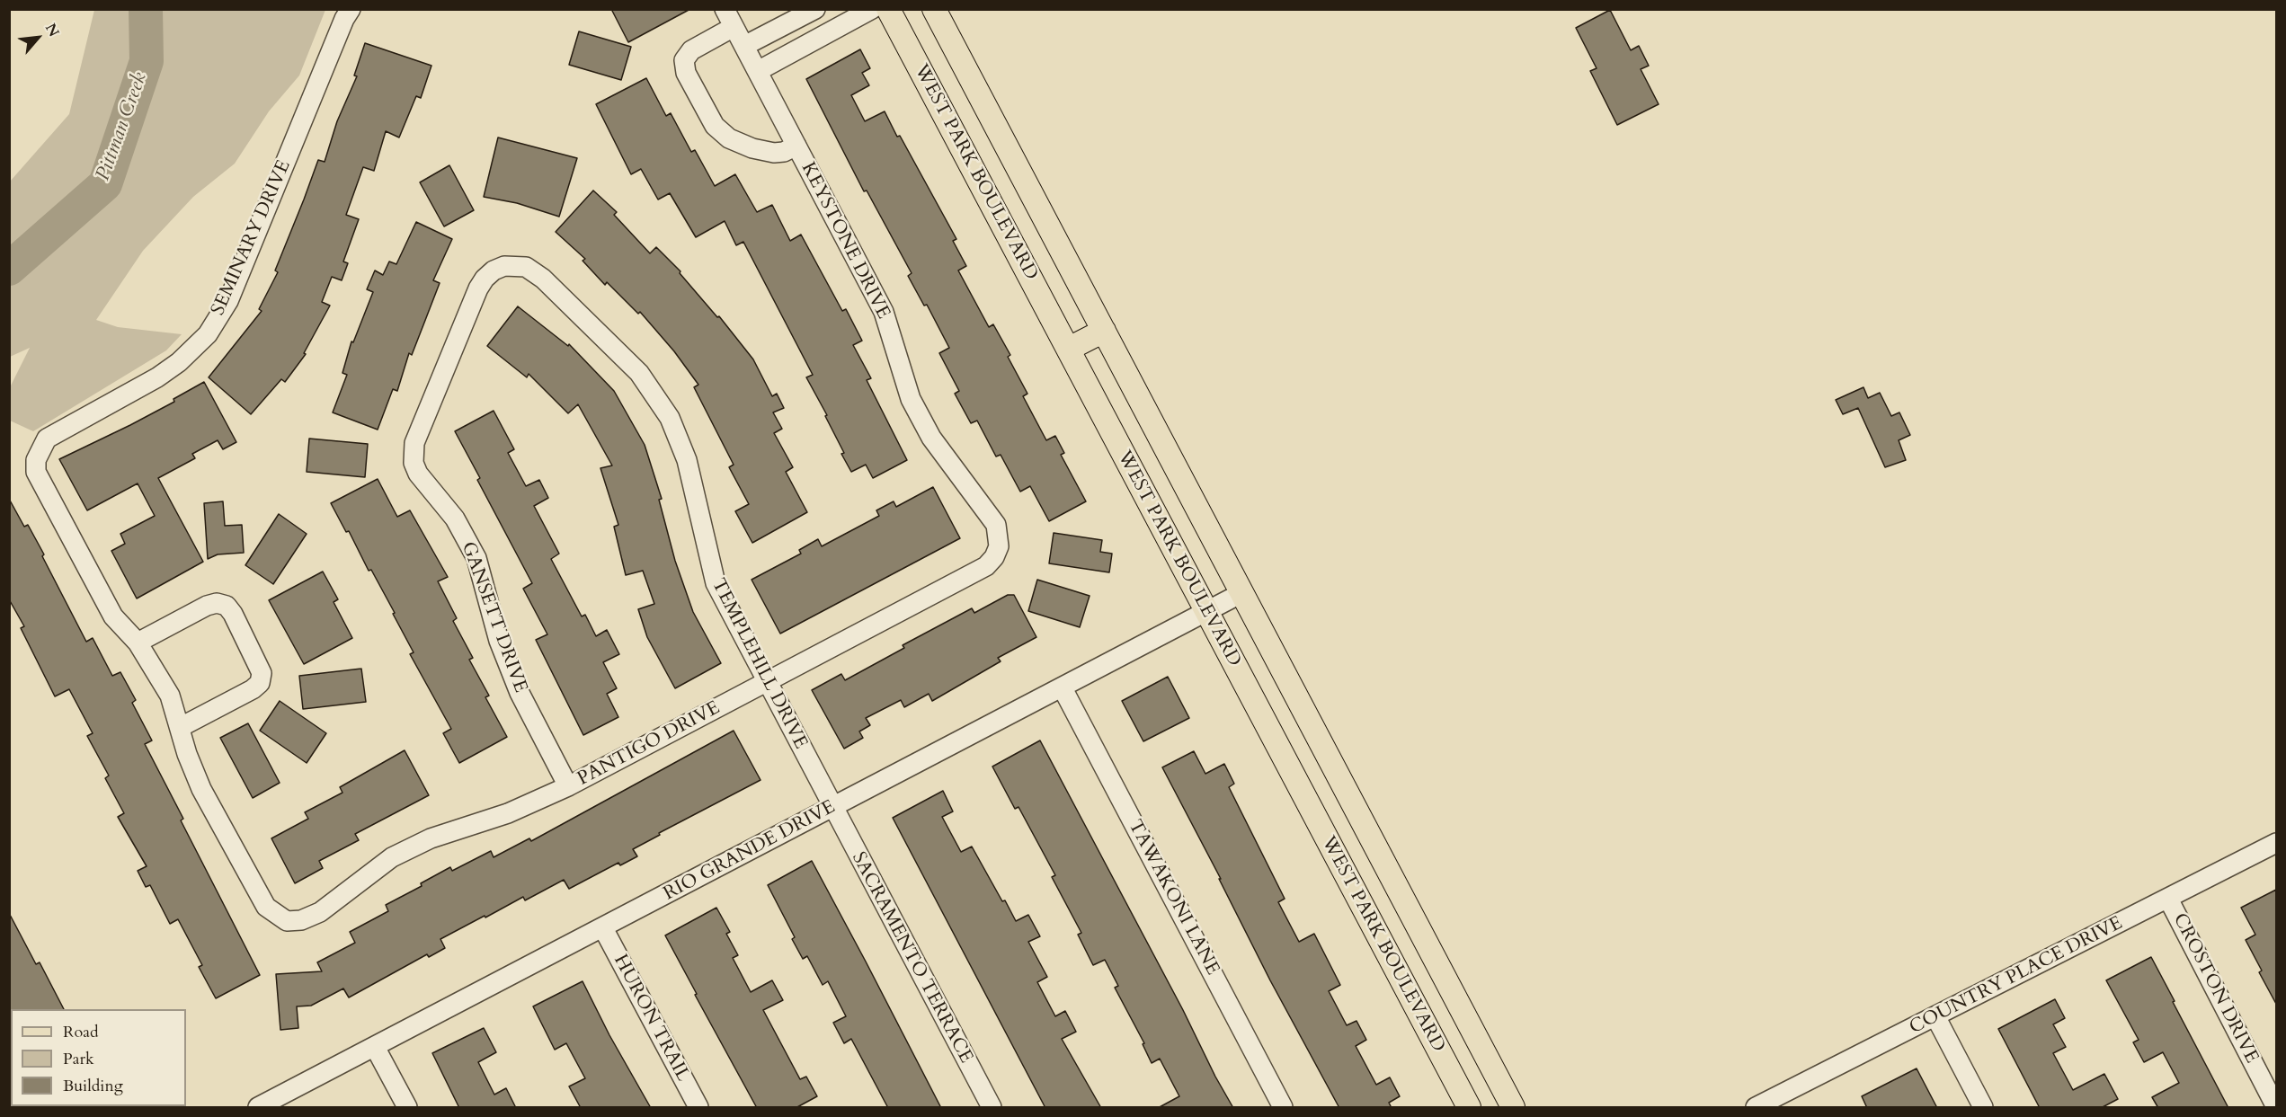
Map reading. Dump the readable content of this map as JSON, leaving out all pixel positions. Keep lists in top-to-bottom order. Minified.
{"streets":{"main road":["WEST PARK BOULEVARD"],"street":["SEMINARY DRIVE","KEYSTONE DRIVE","GANSETT DRIVE","TEMPLEHILL DRIVE","PANTIGO DRIVE","RIO GRANDE DRIVE","TAWAKONI LANE","SACRAMENTO TERRACE","COUNTRY PLACE DRIVE","CROSTON DRIVE","HURON TRAIL"]},"crossings":[["WEST PARK BOULEVARD","RIO GRANDE DRIVE"],["KEYSTONE DRIVE","PANTIGO DRIVE"],["GANSETT DRIVE","TEMPLEHILL DRIVE"],["GANSETT DRIVE","PANTIGO DRIVE"],["TEMPLEHILL DRIVE","PANTIGO DRIVE"],["TEMPLEHILL DRIVE","RIO GRANDE DRIVE"],["TEMPLEHILL DRIVE","SACRAMENTO TERRACE"],["RIO GRANDE DRIVE","TAWAKONI LANE"],["RIO GRANDE DRIVE","SACRAMENTO TERRACE"],["RIO GRANDE DRIVE","HURON TRAIL"],["COUNTRY PLACE DRIVE","CROSTON DRIVE"]],"water":["Pittman Creek"],"legend":["Road","Park","Building"],"north":"top right"}
